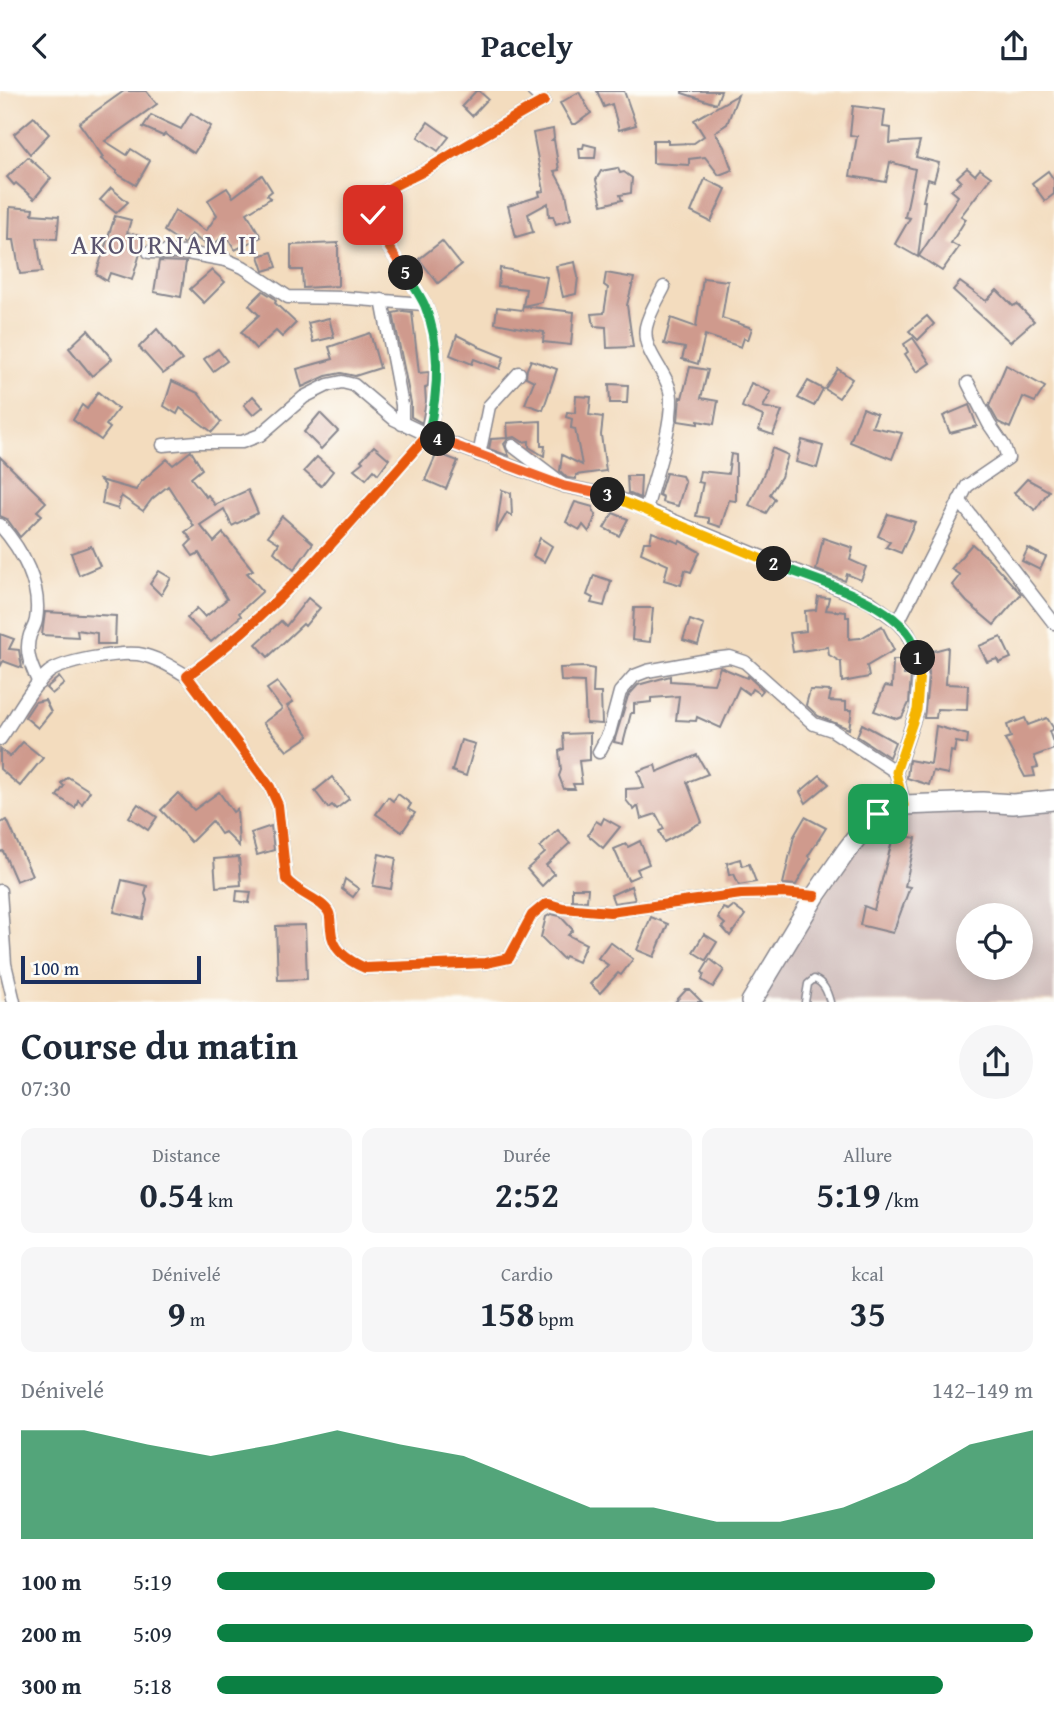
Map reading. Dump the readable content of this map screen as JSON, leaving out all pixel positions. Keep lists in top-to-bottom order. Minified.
{"districts":["AKOURNAM II"],"scale_bar":"100 m","page":{"header":"Pacely","pins":["5","4","3","2","1"],"scale":"100 m","heading":["Course du matin","07:30"],"stats":[["Distance","0.54 km"],["Durée","2:52"],["Allure","5:19 /km"],["Dénivelé","9 m"],["Cardio","158 bpm"],["kcal","35"]],"chart":["Dénivelé","142–149 m"],"list":[{"name":"100 m","note":"5:19"},{"name":"200 m","note":"5:09"},{"name":"300 m","note":"5:18"}]}}
